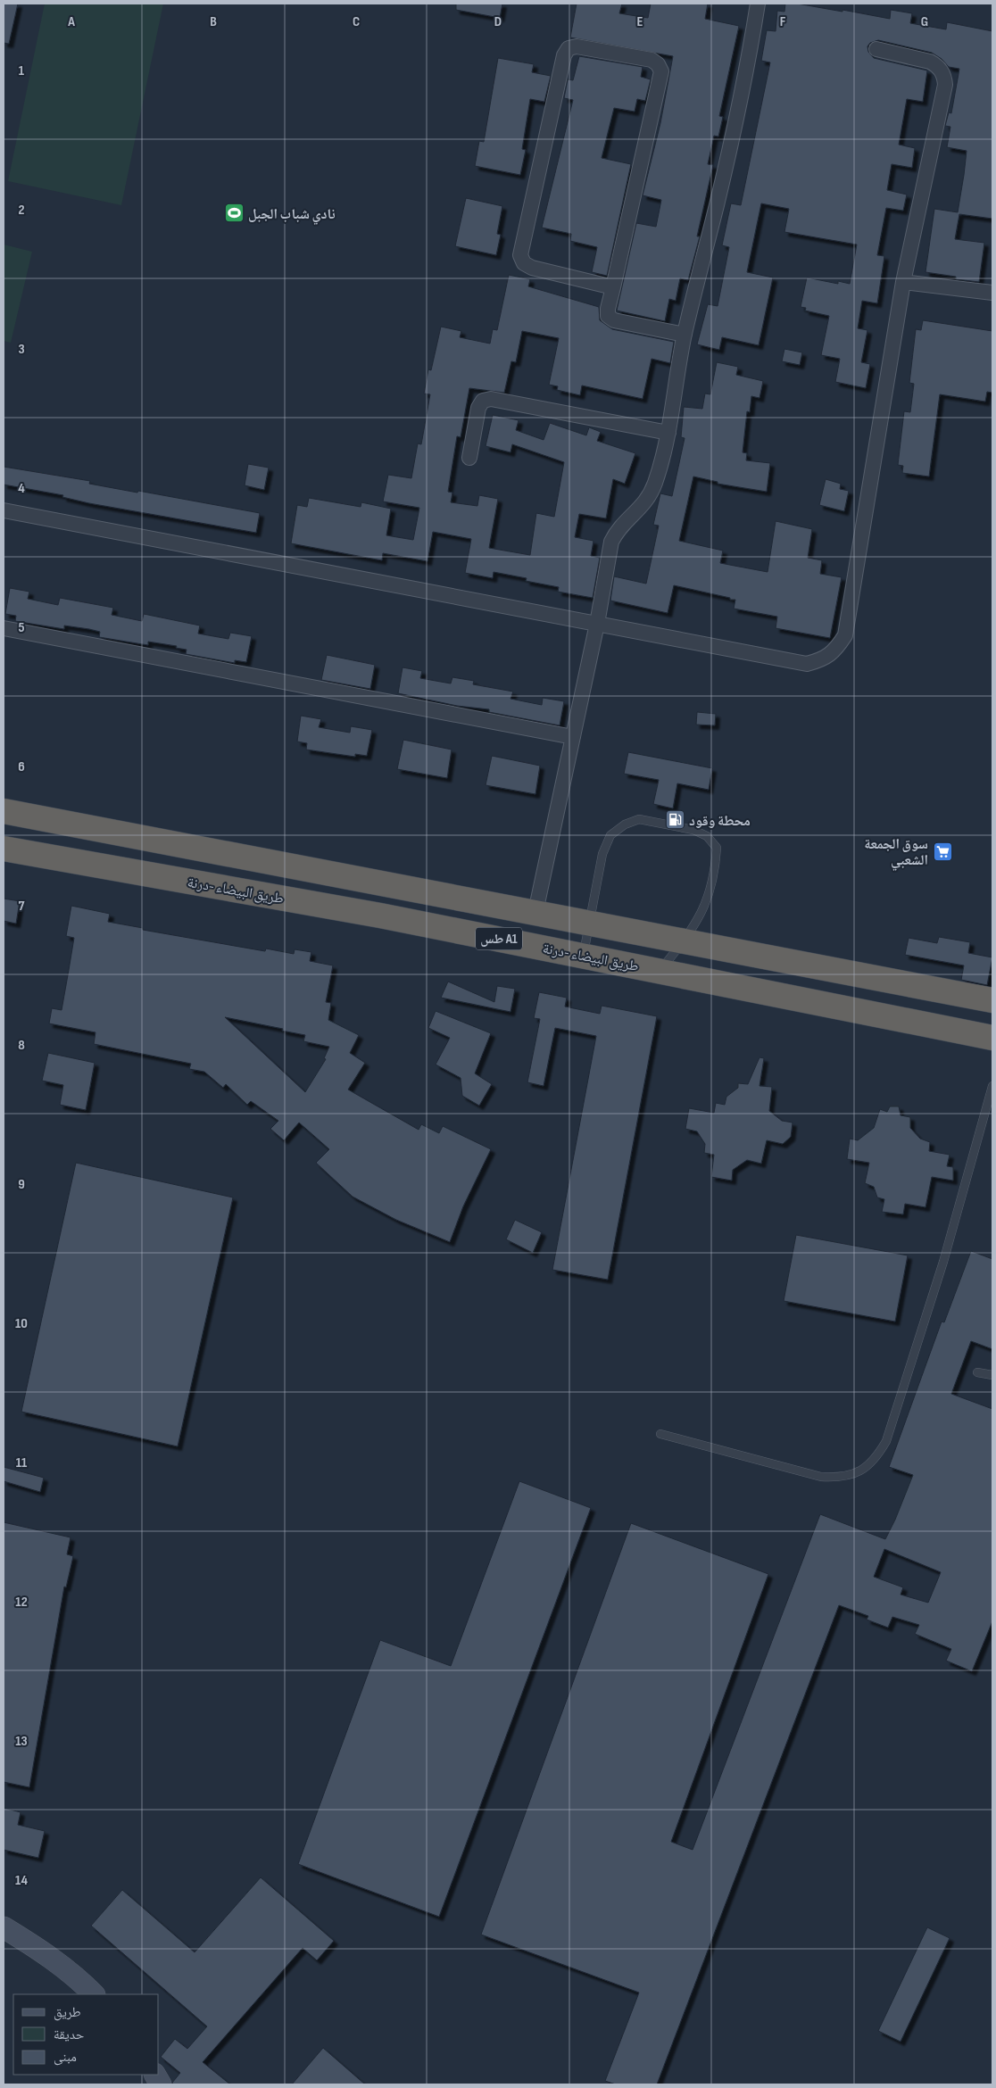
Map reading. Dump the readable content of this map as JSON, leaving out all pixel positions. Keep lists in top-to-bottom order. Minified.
{"streets":{"highway":["طريق البيضاء -درنة","طس A1"]},"places":{"sports":["نادي شباب الجبل"],"fuel station":["محطة وقود"],"supermarket":["سوق الجمعة الشعبي"]},"legend":["طريق","حديقة","مبنى"],"grid":{"columns":["A","B","C","D","E","F","G"],"rows":["1","2","3","4","5","6","7","8","9","10","11","12","13","14"]}}
